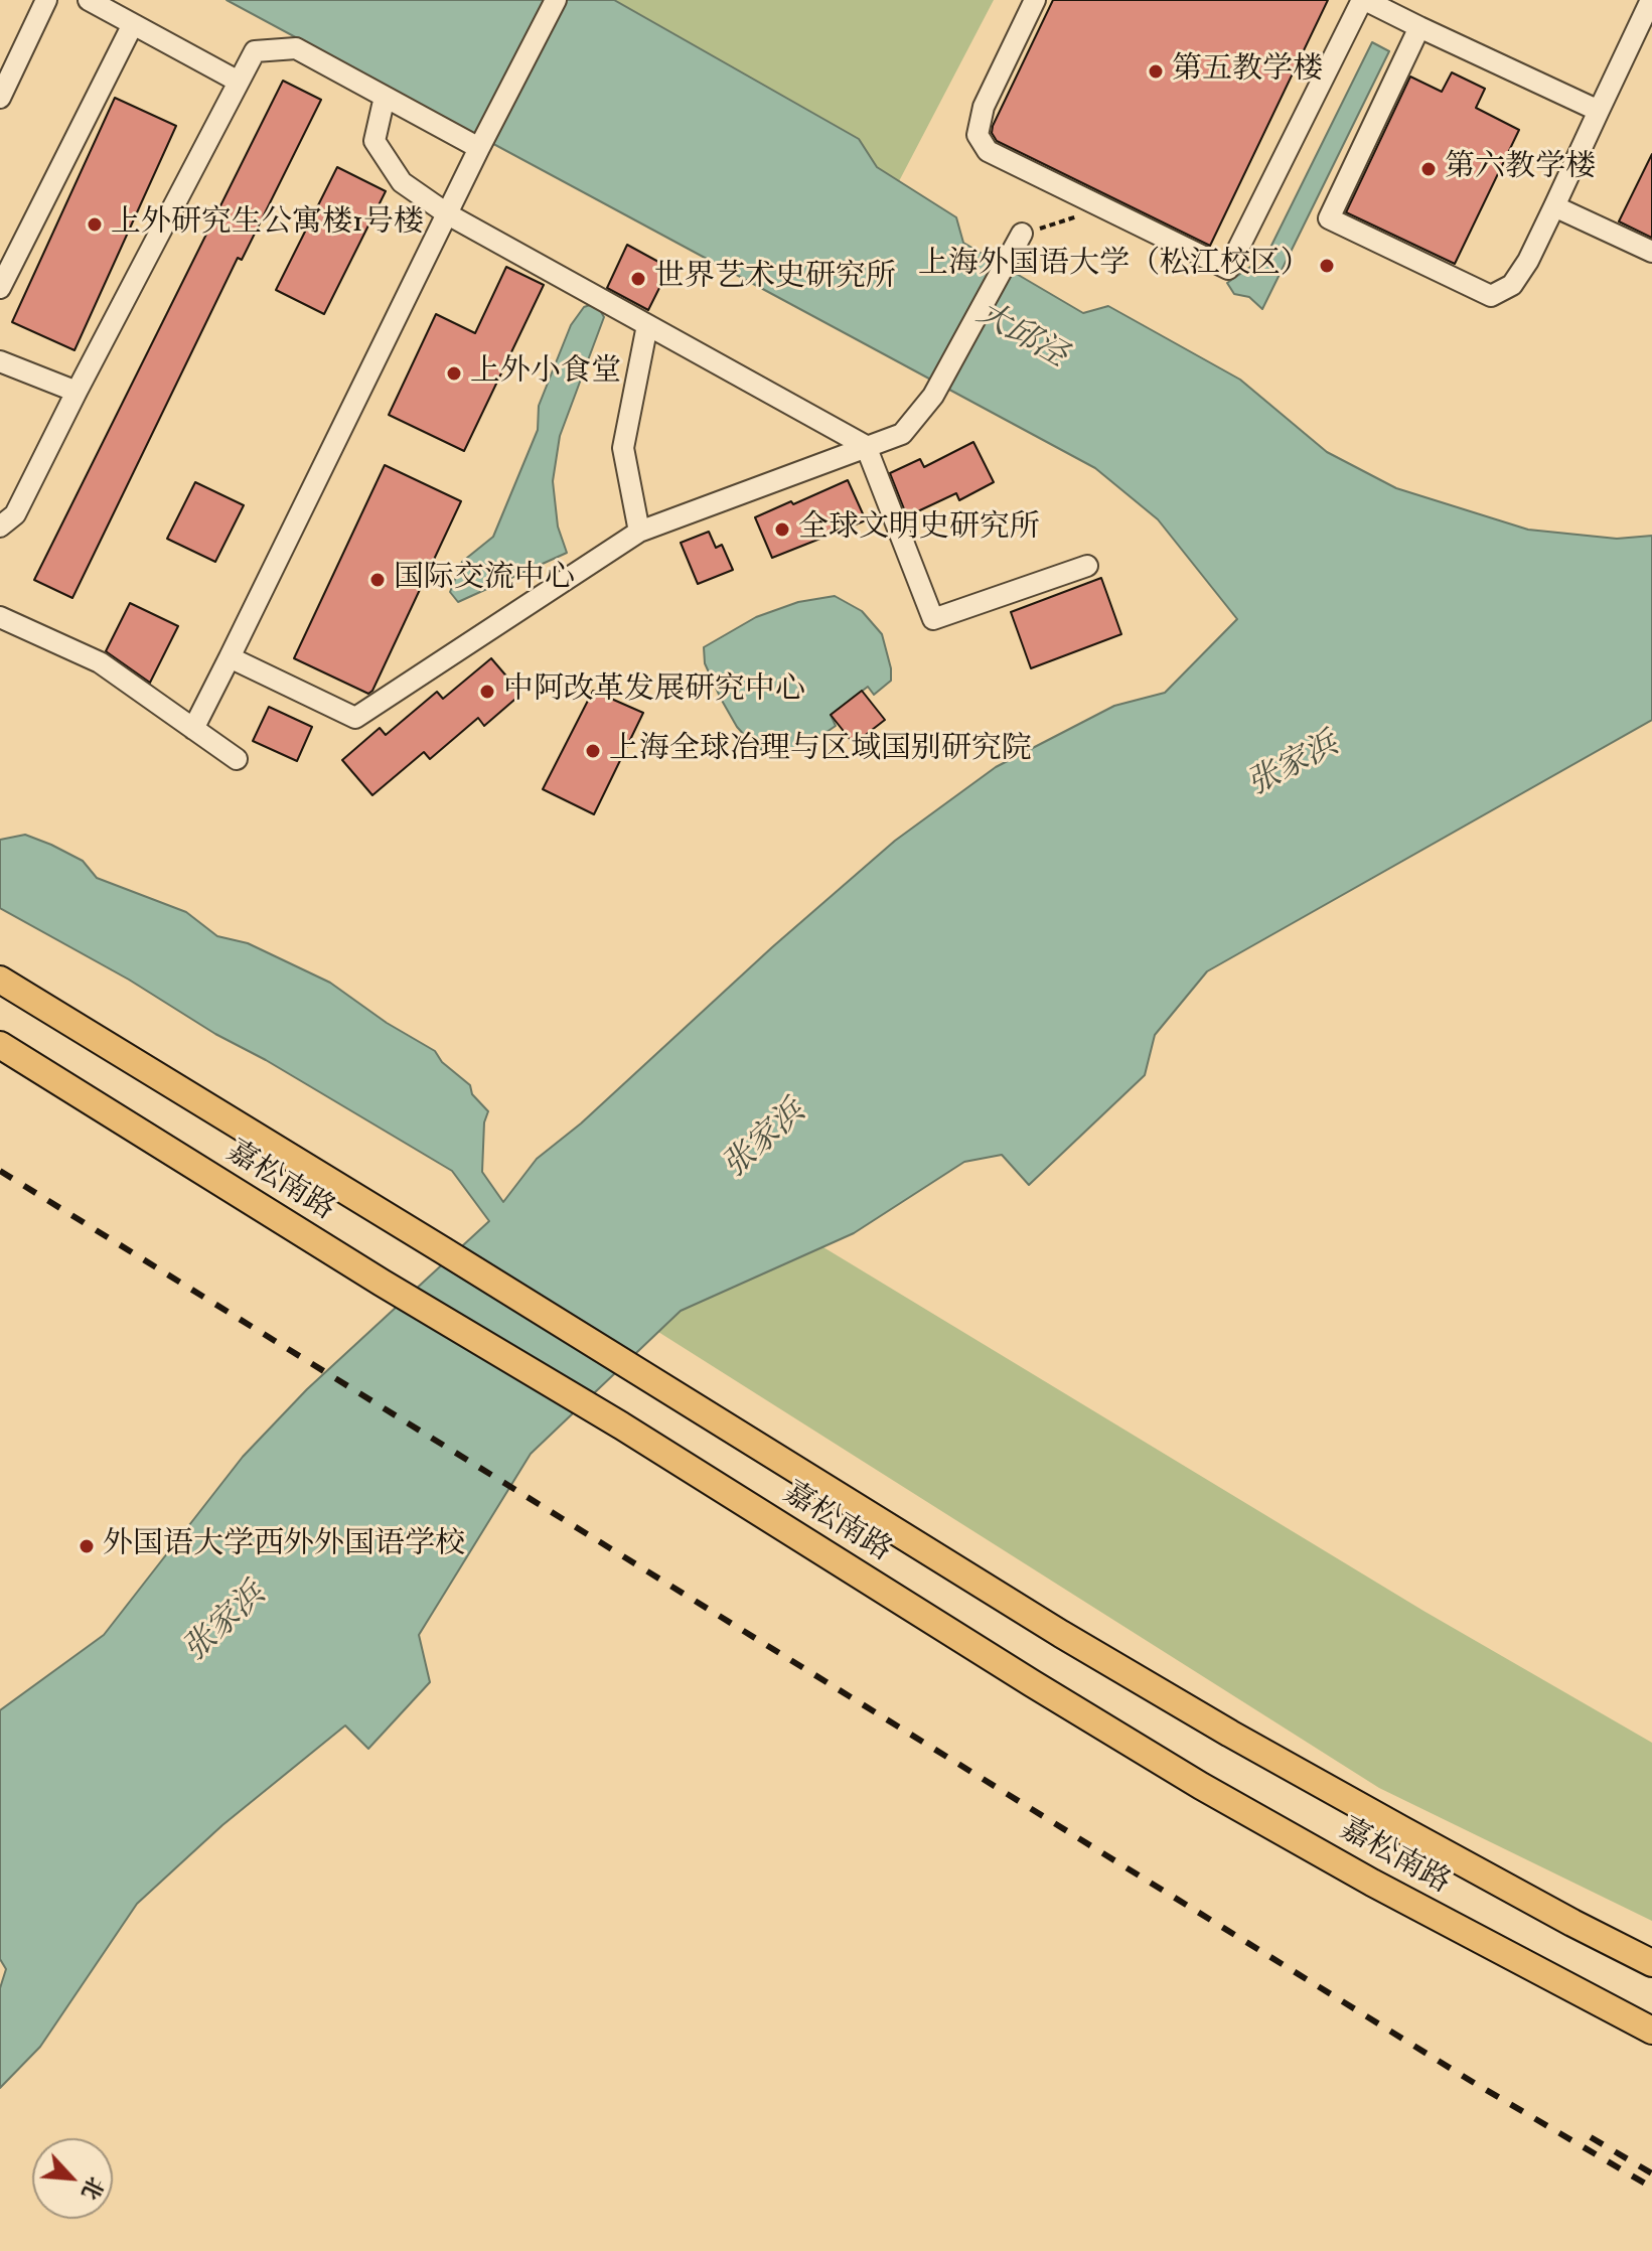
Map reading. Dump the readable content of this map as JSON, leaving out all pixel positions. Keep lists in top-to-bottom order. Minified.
{"streets":{"main road":["嘉松南路"]},"water":["大邱泾","张家浜"],"places":["第五教学楼","第六教学楼","上外研究生公寓楼1号楼","上海外国语大学（松江校区）","世界艺术史研究所","上外小食堂","全球文明史研究所","国际交流中心","中阿改革发展研究中心","上海全球冶理与区域国别研究院","外国语大学西外外国语学校"],"north":"bottom right"}
